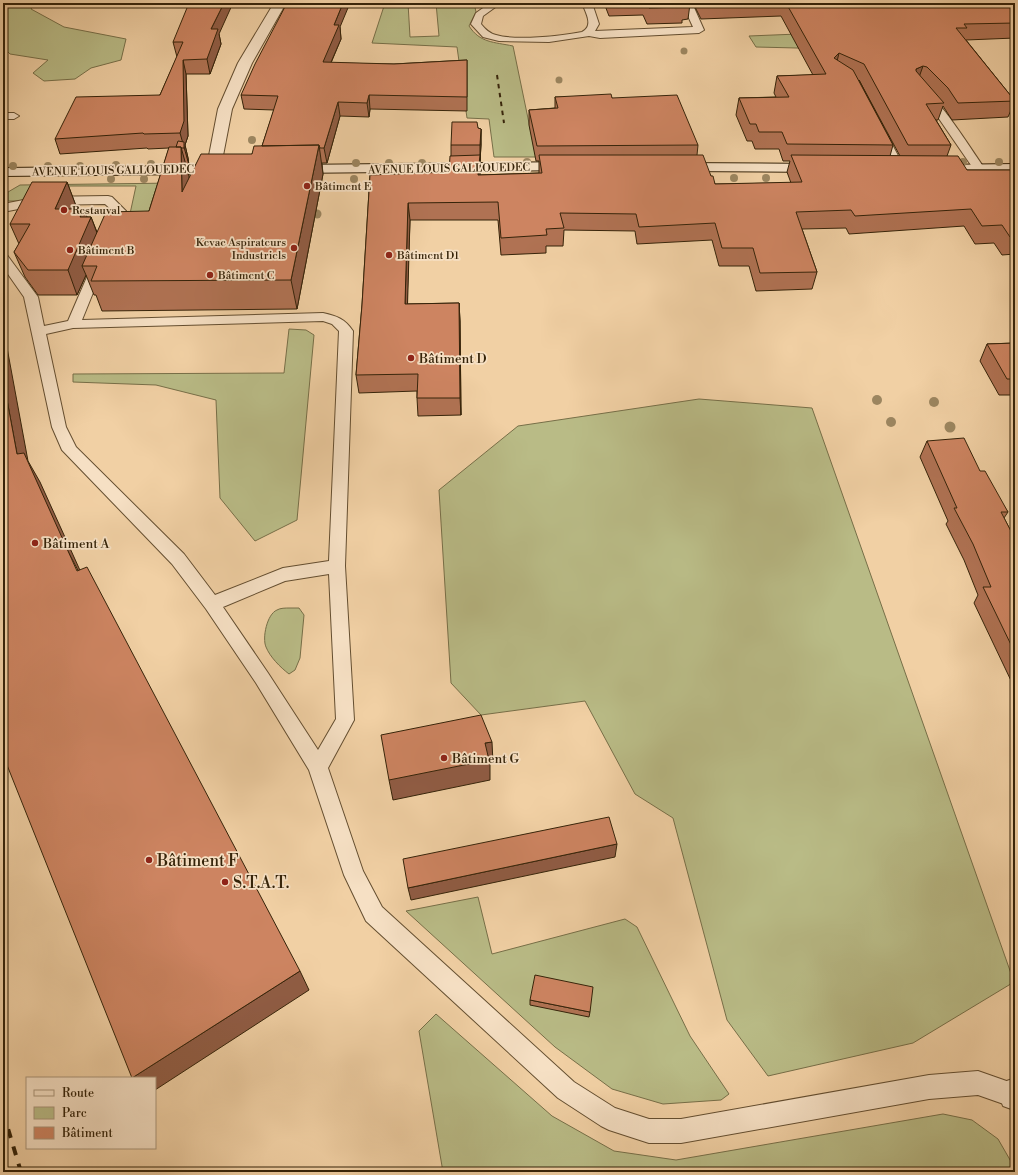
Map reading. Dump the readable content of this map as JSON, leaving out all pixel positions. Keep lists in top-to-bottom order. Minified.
{"streets":{"main road":["AVENUE LOUIS GALLOUEDEC"]},"places":["Bâtiment E","Restauval","Kevac Aspirateurs Industriels","Bâtiment B","Bâtiment D1","Bâtiment C","Bâtiment D","Bâtiment A","Bâtiment G","Bâtiment F","S.T.A.T."],"legend":["Route","Parc","Bâtiment"]}
